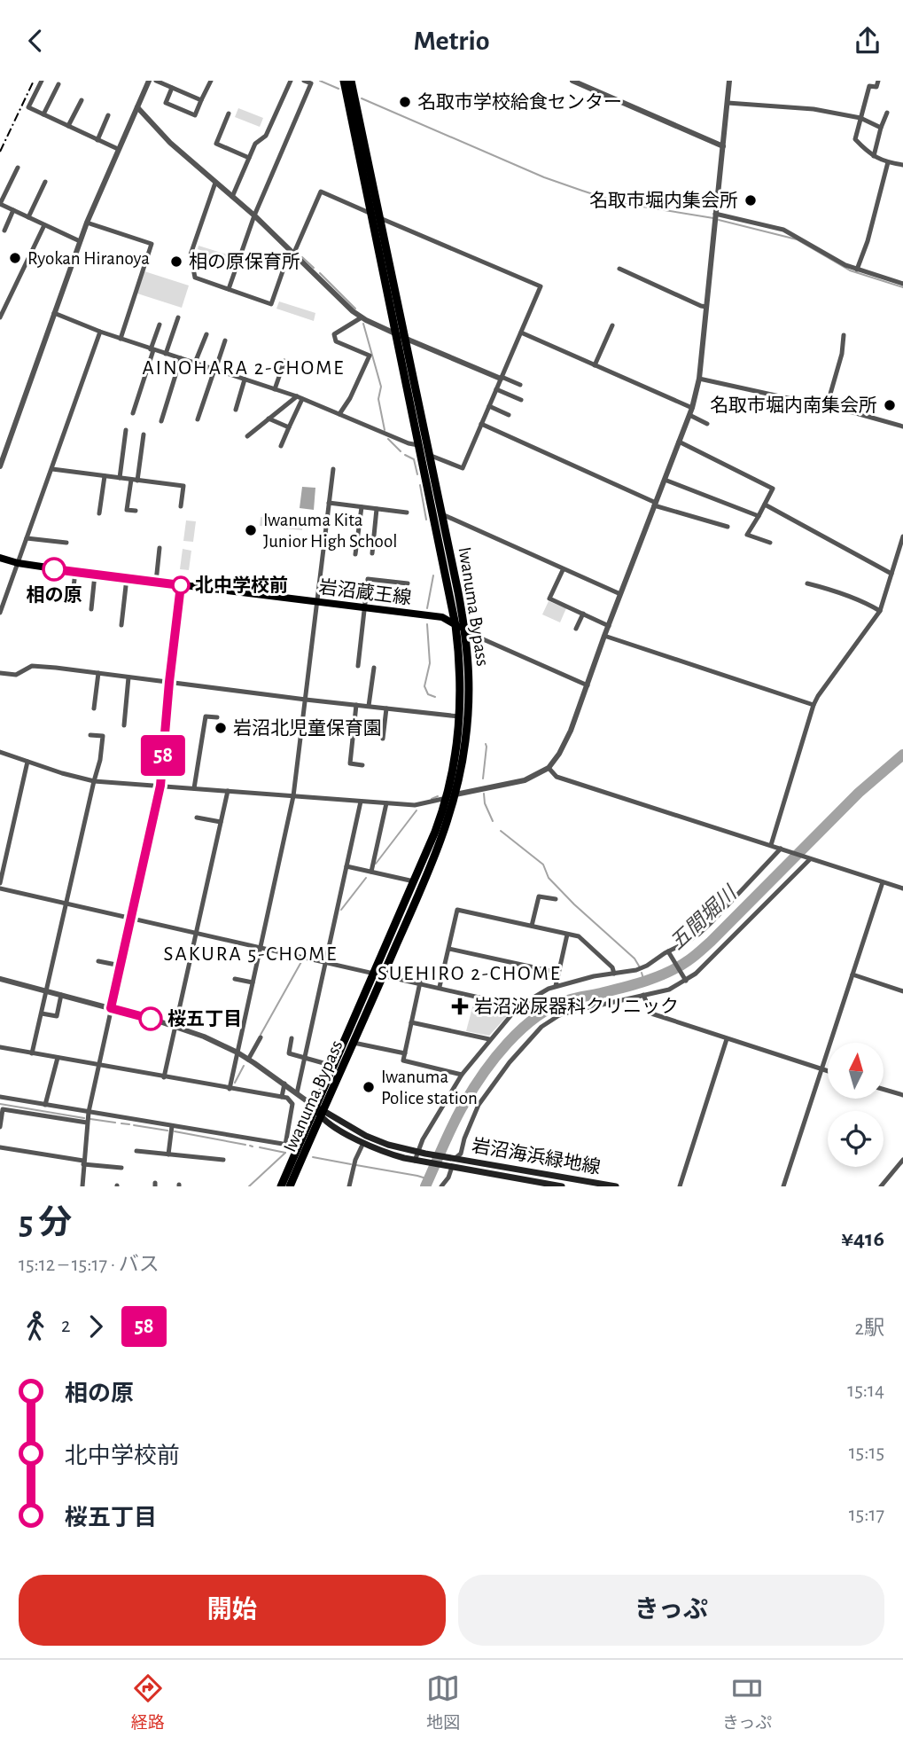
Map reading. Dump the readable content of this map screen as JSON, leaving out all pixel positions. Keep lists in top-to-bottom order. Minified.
{"streets":{"highway":["Iwanuma Bypass"],"main road":["岩沼蔵王線","岩沼海浜緑地線"]},"crossings":[["岩沼蔵王線","Iwanuma Bypass"]],"districts":["AINOHARA 2-CHOME","SAKURA 5-CHOME","SUEHIRO 2-CHOME"],"water":["五間堀川"],"places":{"other":["名取市学校給食センター","名取市堀内集会所","Ryokan Hiranoya","相の原保育所","名取市堀内南集会所","Iwanuma Kita Junior High School","相の原","北中学校前","岩沼北児童保育園","桜五丁目","Iwanuma Police station"],"health":["岩沼泌尿器科クリニック"]},"lines":["bus line 58"],"north":"top","page":{"header":"Metrio","on_map":"58","heading":["5 分","15:12 – 15:17 · バス","¥416"],"legs":["2","58","2駅"],"list":[{"name":"相の原","value":"15:14"},{"name":"北中学校前","value":"15:15"},{"name":"桜五丁目","value":"15:17"}],"buttons":["開始","きっぷ"],"tabs":["経路","地図","きっぷ"]}}
